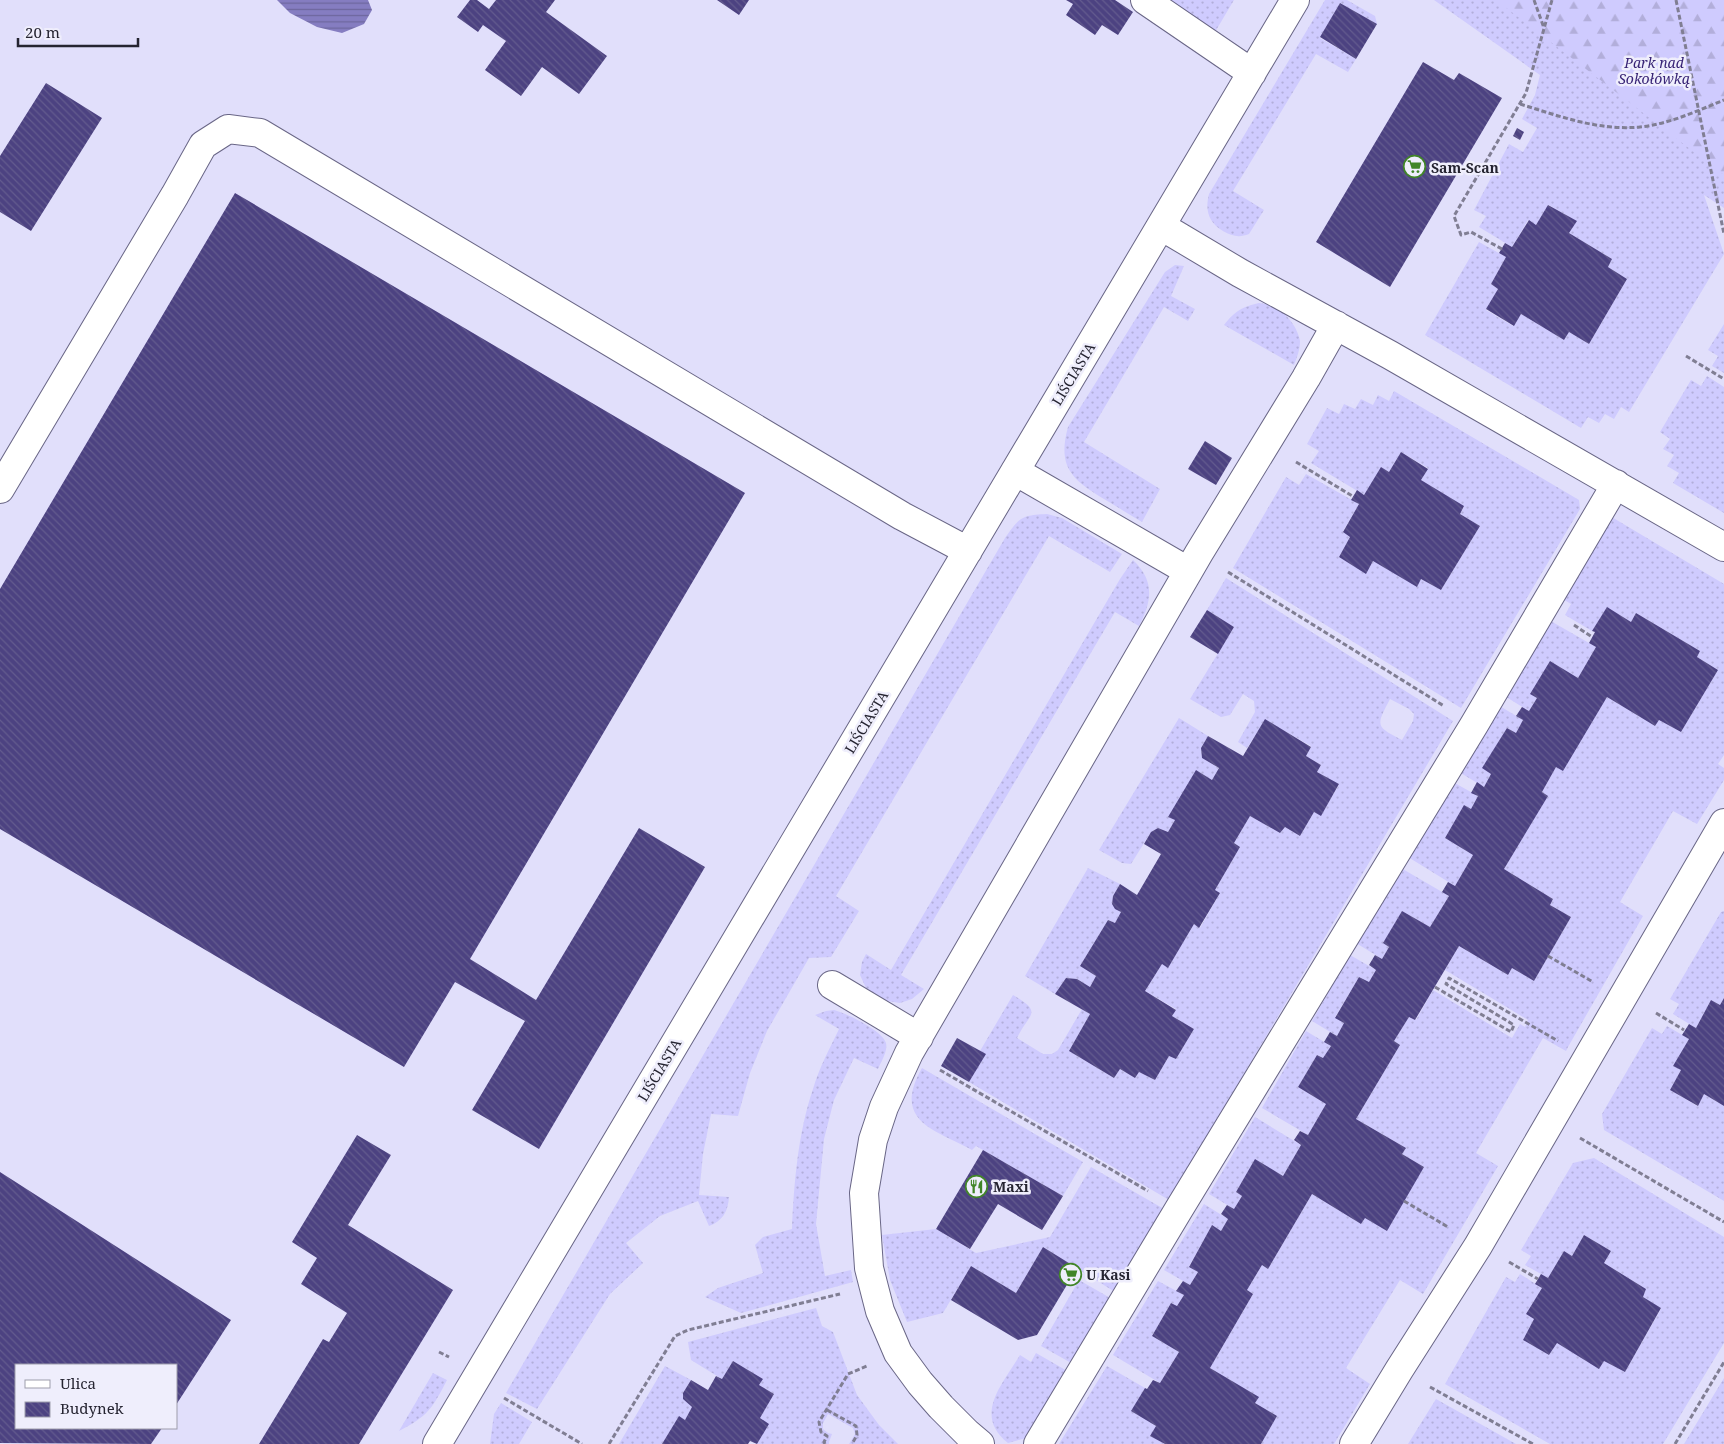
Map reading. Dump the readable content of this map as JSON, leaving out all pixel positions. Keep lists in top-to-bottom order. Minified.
{"streets":{"street":["LIŚCIASTA"]},"parks":["Park nad Sokołówką"],"places":{"supermarket":["Sam-Scan","U Kasi"],"restaurant":["Maxi"]},"legend":["Ulica","Budynek"],"scale_bar":"20 m"}
